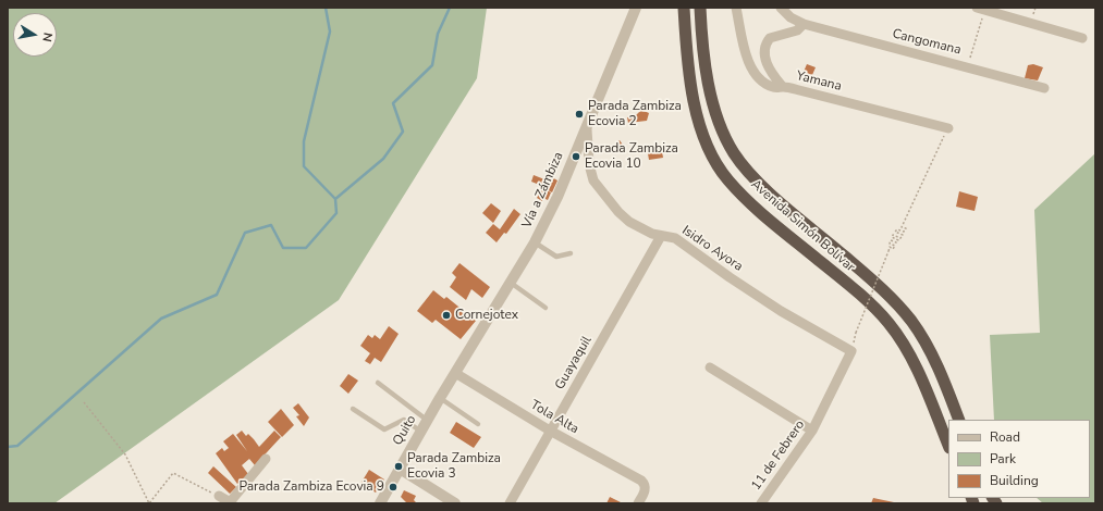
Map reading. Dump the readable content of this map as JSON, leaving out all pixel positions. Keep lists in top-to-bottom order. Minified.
{"streets":{"highway":["Avenida Simón Bolívar"],"street":["Cangomana","Yamana","Vía a Zámbiza","Isidro Ayora","Guayaquil","Tola Alta","Quito","11 de Febrero"]},"crossings":[["Vía a Zámbiza","Isidro Ayora"],["Vía a Zámbiza","Tola Alta"],["Vía a Zámbiza","Quito"],["Isidro Ayora","Guayaquil"],["Isidro Ayora","11 de Febrero"],["Guayaquil","Tola Alta"],["Tola Alta","Quito"]],"places":["Parada Zambiza Ecovia 2","Parada Zambiza Ecovia 10","Cornejotex","Parada Zambiza Ecovia 3","Parada Zambiza Ecovia 9"],"legend":["Road","Park","Building"],"north":"right"}
